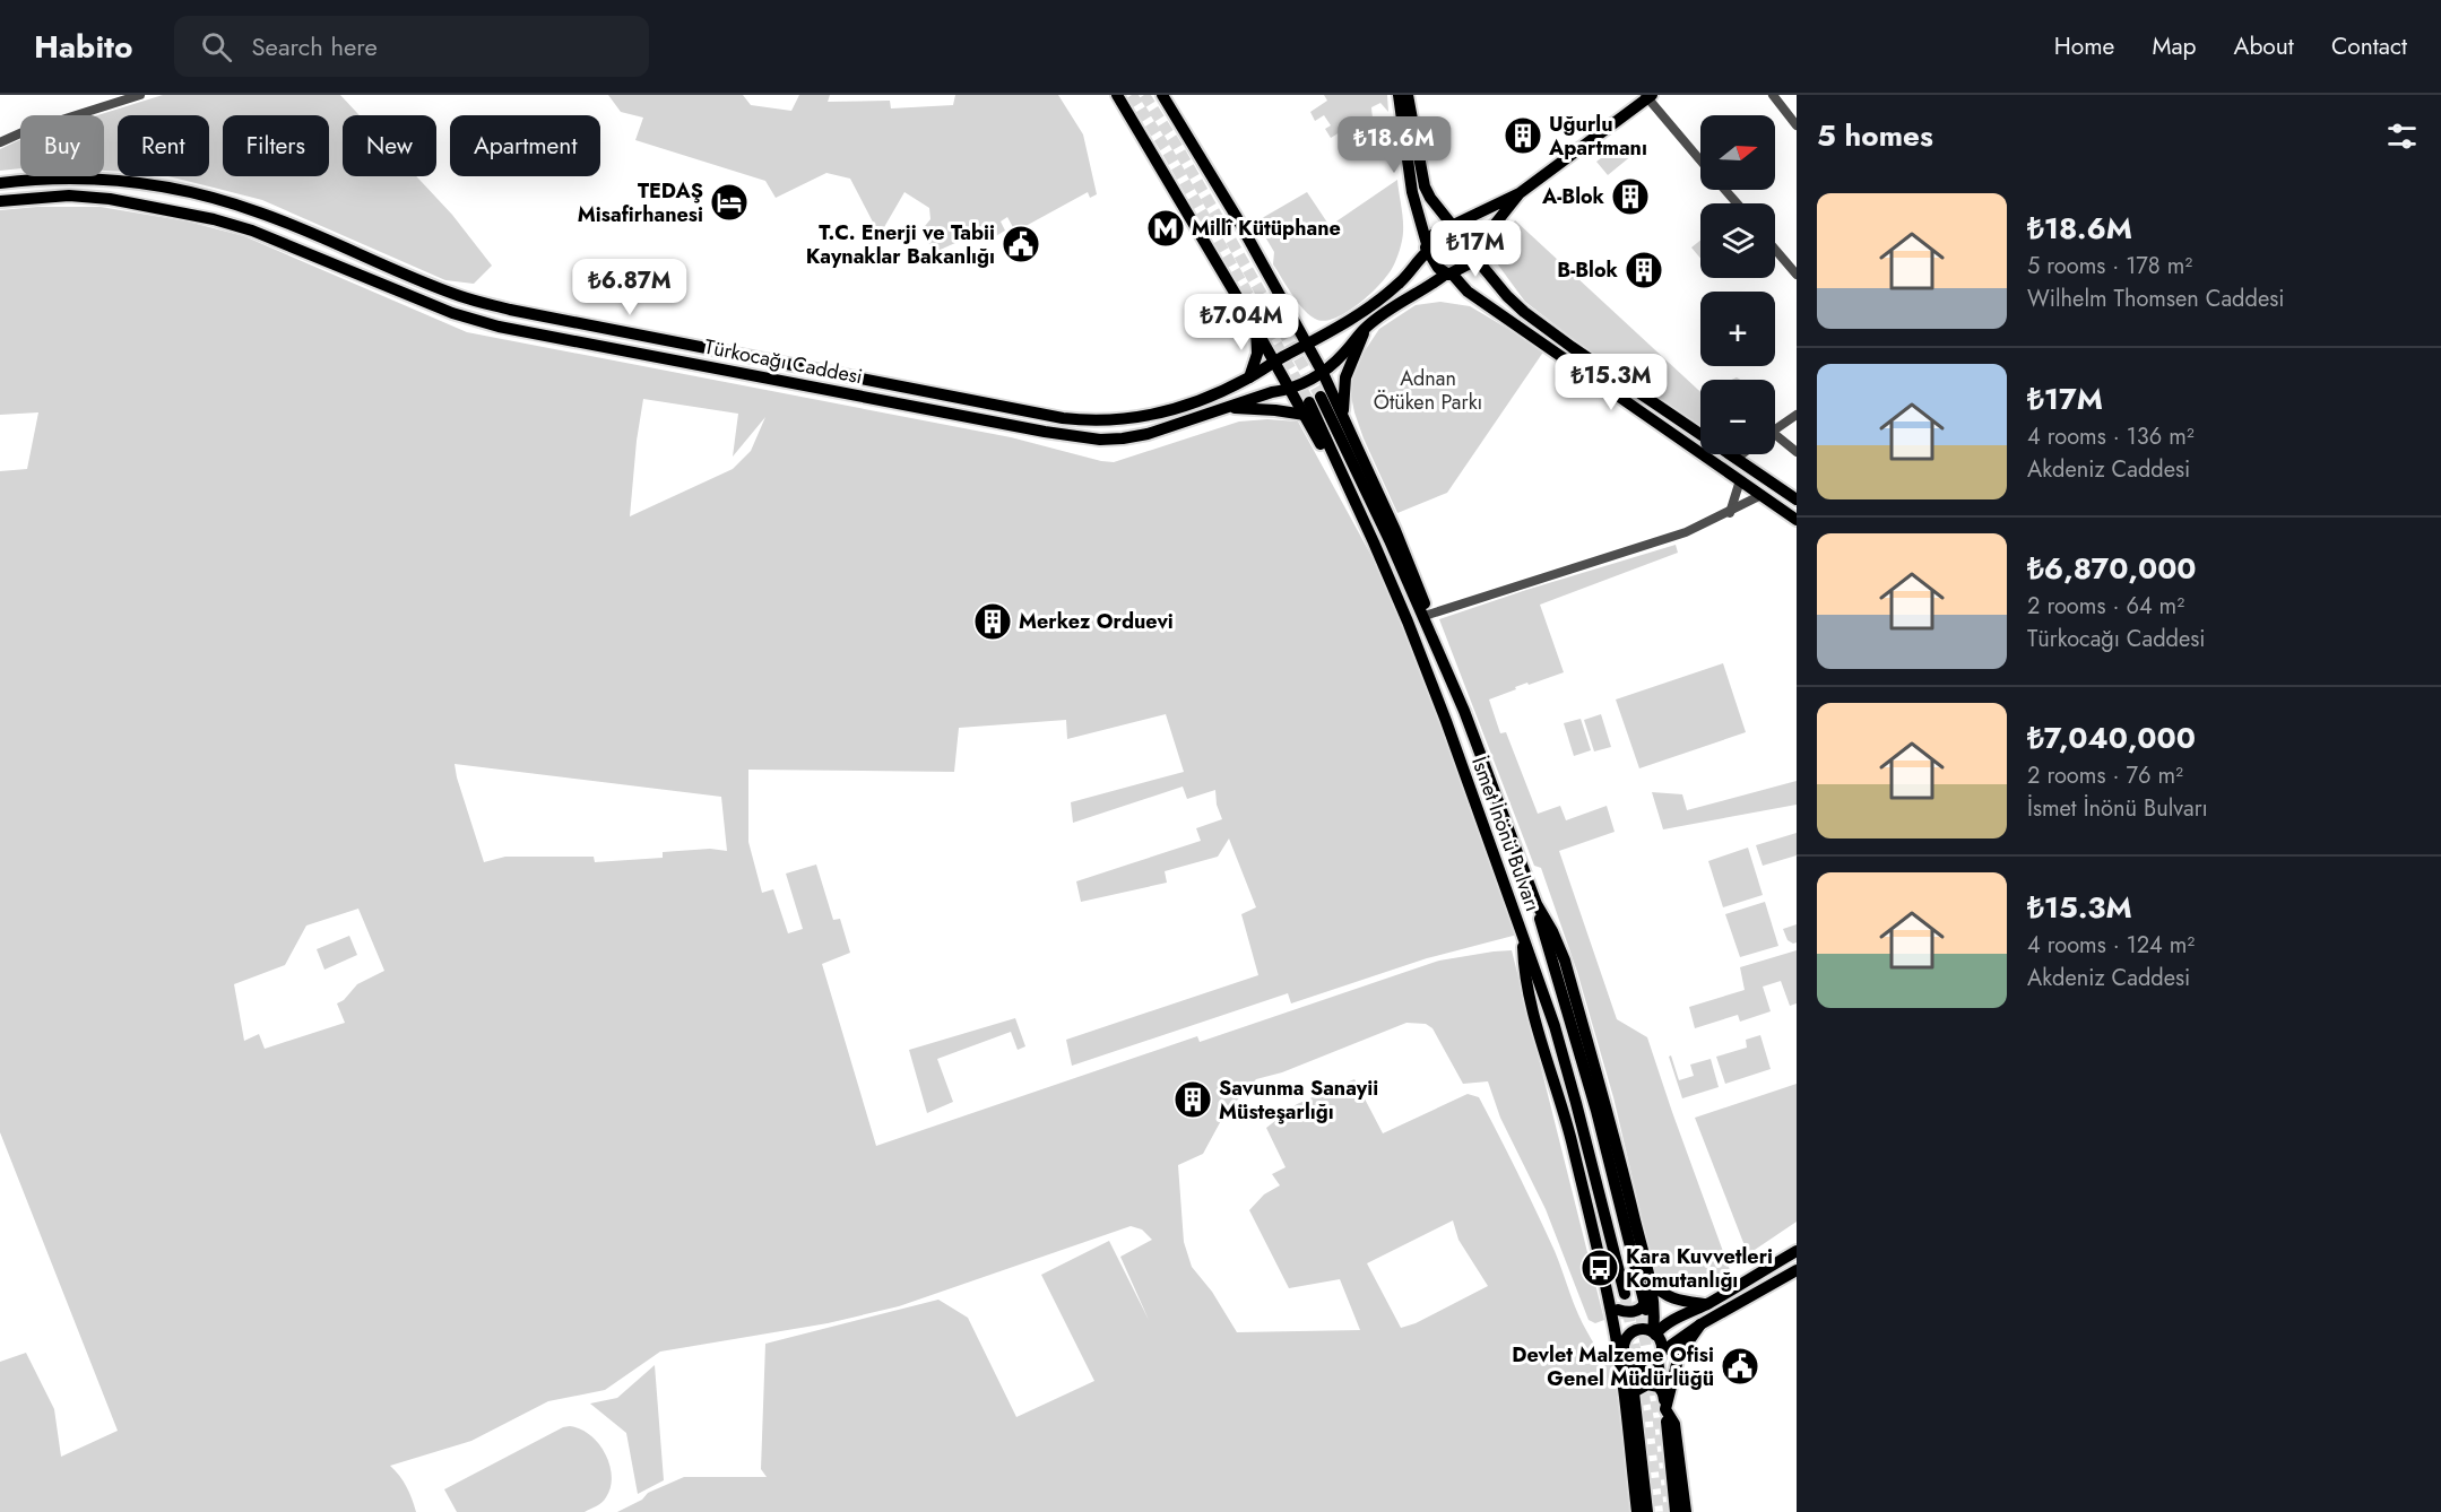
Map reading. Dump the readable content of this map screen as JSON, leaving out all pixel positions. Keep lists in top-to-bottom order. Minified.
{"streets":{"main road":["Türkocağı Caddesi","İsmet İnönü Bulvarı"]},"parks":["Adnan Ötüken Parkı"],"places":{"building":["Uğurlu Apartmanı","A-Blok","B-Blok","Merkez Orduevi","Savunma Sanayii Müsteşarlığı"],"hotel":["TEDAŞ Misafirhanesi"],"metro station":["Millî Kütüphane"],"public building":["T.C. Enerji ve Tabii Kaynaklar Bakanlığı","Devlet Malzeme Ofisi Genel Müdürlüğü"],"bus stop":["Kara Kuvvetleri Komutanlığı"]},"north":"right","page":{"header":"Habito","search":"Search here","nav":["Home","Map","About","Contact"],"heading":"5 homes","map_buttons":["+","−"],"chip":["Buy","Rent","Filters","New","Apartment"],"price":["₺18.6M","₺17M","₺6.87M","₺7.04M","₺15.3M"],"list":[{"name":"₺18.6M","note":"5 rooms · 178 m² · Wilhelm Thomsen Caddesi"},{"name":"₺17M","note":"4 rooms · 136 m² · Akdeniz Caddesi"},{"name":"₺6,870,000","note":"2 rooms · 64 m² · Türkocağı Caddesi"},{"name":"₺7,040,000","note":"2 rooms · 76 m² · İsmet İnönü Bulvarı"},{"name":"₺15.3M","note":"4 rooms · 124 m² · Akdeniz Caddesi"}]}}
